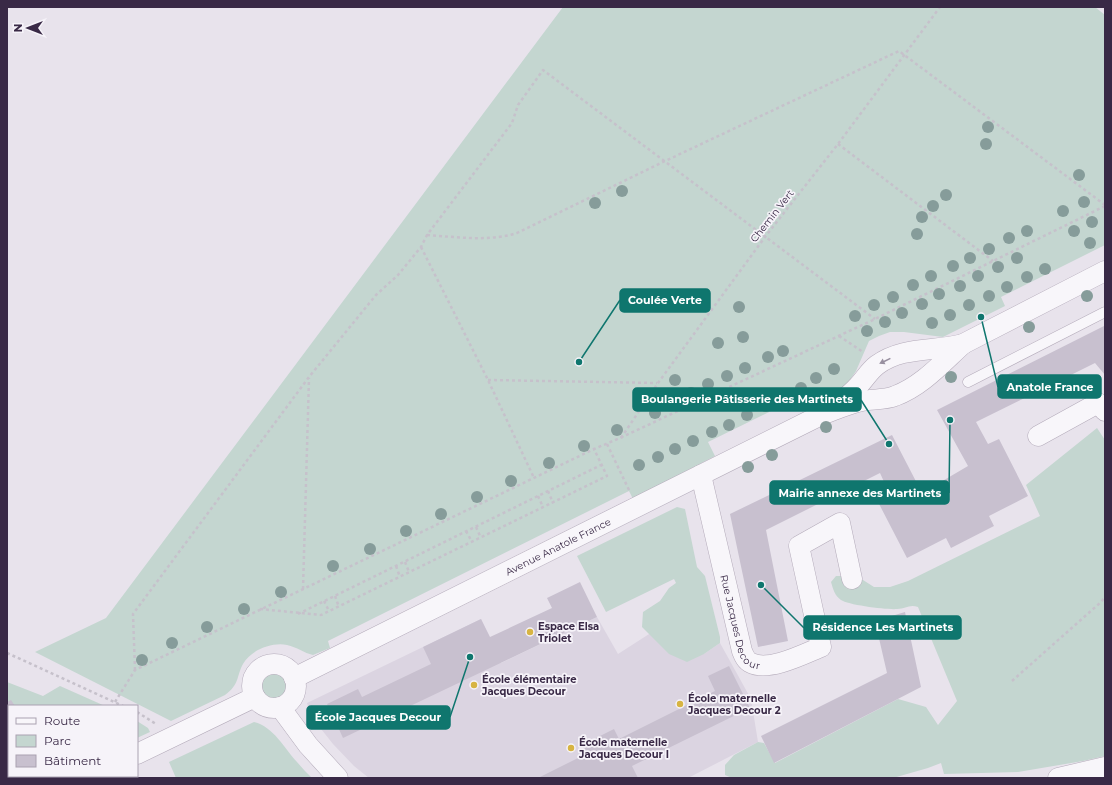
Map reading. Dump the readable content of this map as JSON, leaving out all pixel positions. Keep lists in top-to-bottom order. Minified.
{"streets":{"street":["Avenue Anatole France","Rue Jacques Decour"],"path":["Chemin Vert"]},"crossings":[["Avenue Anatole France","Rue Jacques Decour"]],"places":["Anatole France","Coulée Verte","Mairie annexe des Martinets","Boulangerie Pâtisserie des Martinets","Résidence Les Martinets","Espace Elsa Triolet","École Jacques Decour","École élémentaire Jacques Decour","École maternelle Jacques Decour 2","École maternelle Jacques Decour I"],"legend":["Route","Parc","Bâtiment"],"north":"left"}
